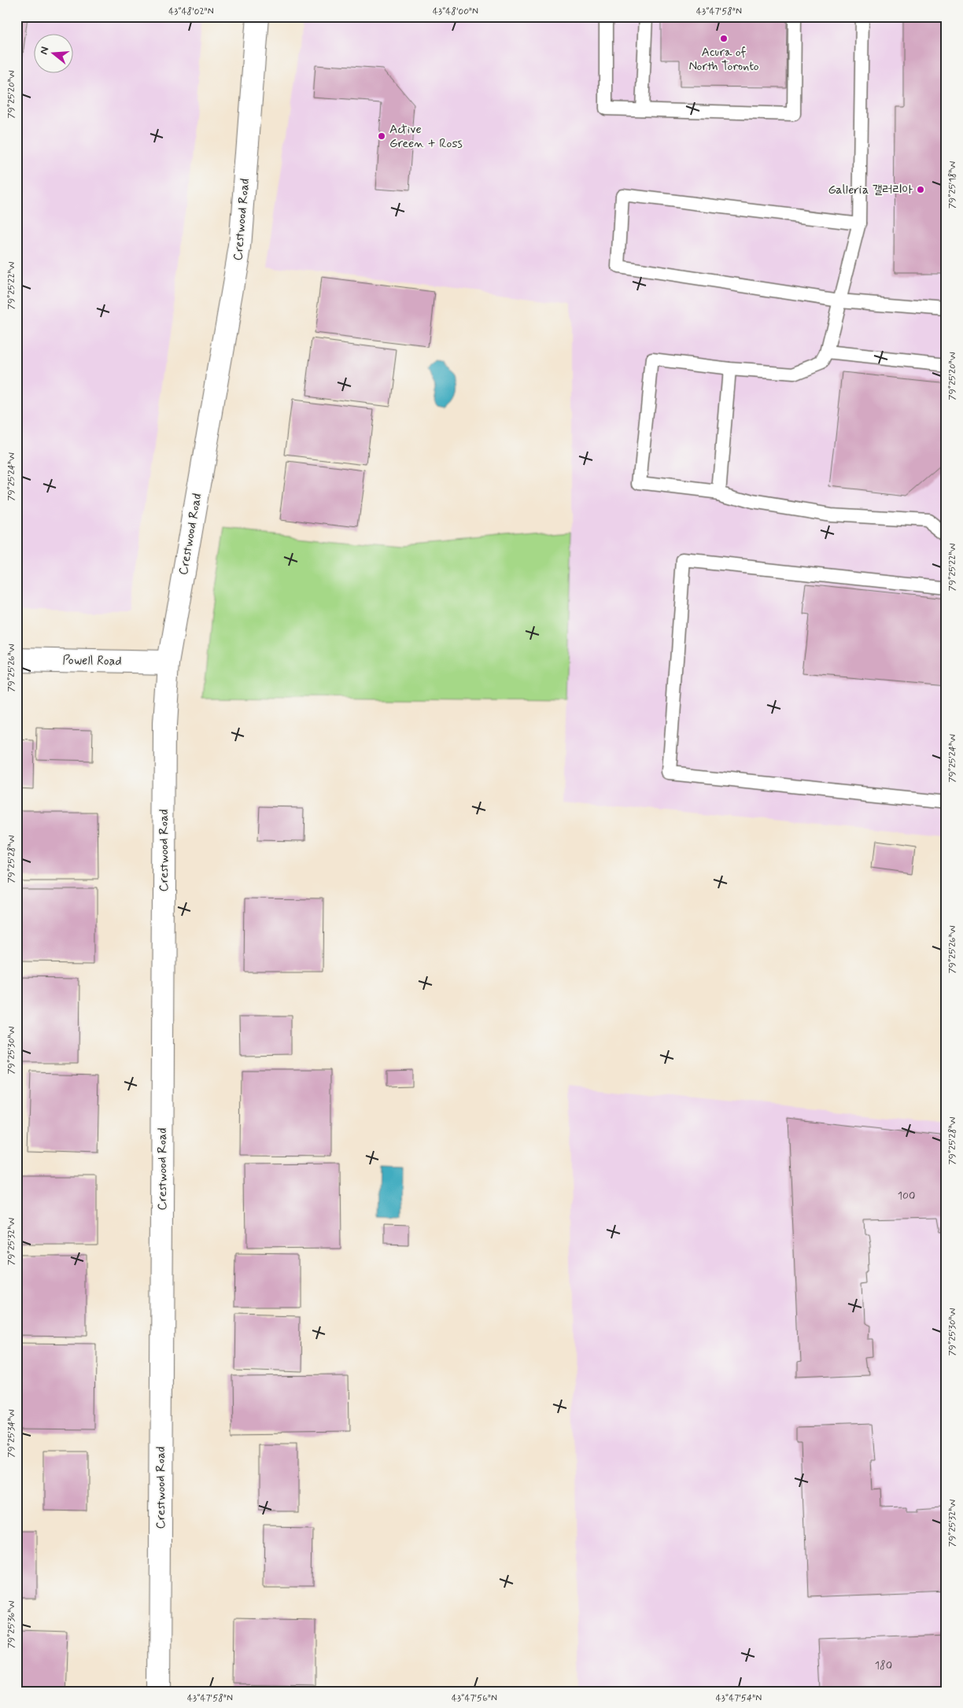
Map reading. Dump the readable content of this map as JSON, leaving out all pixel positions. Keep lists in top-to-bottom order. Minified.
{"streets":{"street":["Crestwood Road","Powell Road"]},"crossings":[["Crestwood Road","Powell Road"]],"places":["Acura of North Toronto","Active Green + Ross","Galleria 갤러리아"],"house_numbers":["100","180"],"north":"left","coordinates":["43°48'02\"N","43°48'00\"N","43°47'58\"N","79°25'20\"W","79°25'18\"W","79°25'22\"W","79°25'24\"W","79°25'26\"W","79°25'28\"W","79°25'30\"W","79°25'32\"W","79°25'34\"W","79°25'36\"W","43°47'56\"N","43°47'54\"N"]}
